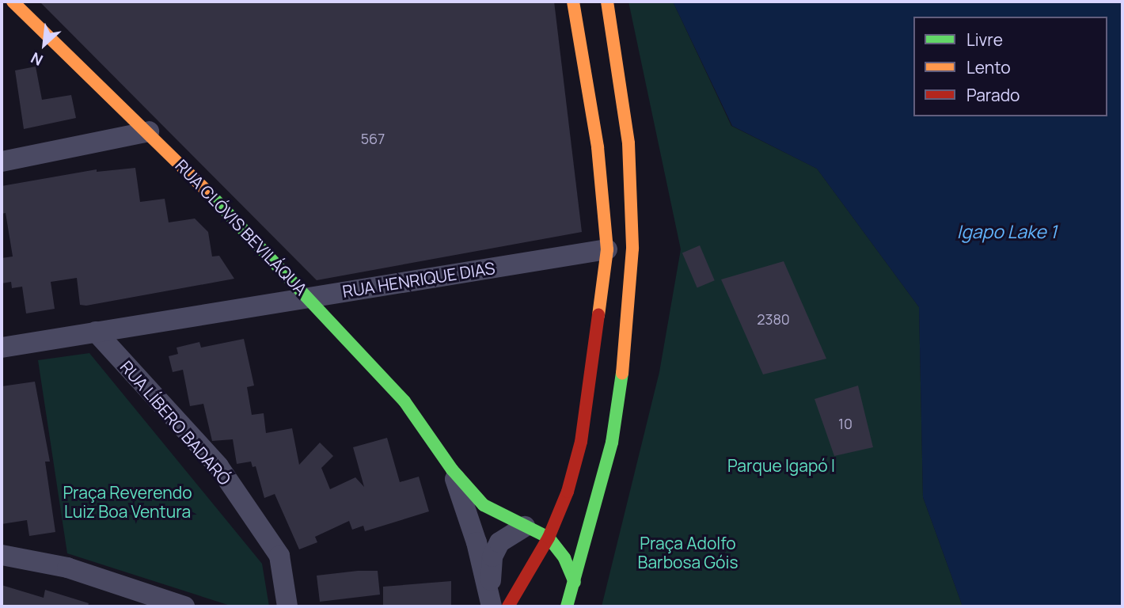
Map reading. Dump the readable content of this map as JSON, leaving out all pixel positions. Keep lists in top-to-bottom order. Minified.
{"streets":{"main road":["RUA CLÓVIS BEVILÁQUA"],"street":["RUA HENRIQUE DIAS","RUA LÍBERO BADARÓ"]},"crossings":[["RUA CLÓVIS BEVILÁQUA","RUA HENRIQUE DIAS"],["RUA HENRIQUE DIAS","RUA LÍBERO BADARÓ"]],"water":["Igapo Lake 1"],"parks":["Parque Igapó I","Praça Reverendo Luiz Boa Ventura","Praça Adolfo Barbosa Góis"],"house_numbers":["567","2380","10"],"legend":["Livre","Lento","Parado"],"north":"bottom left"}
